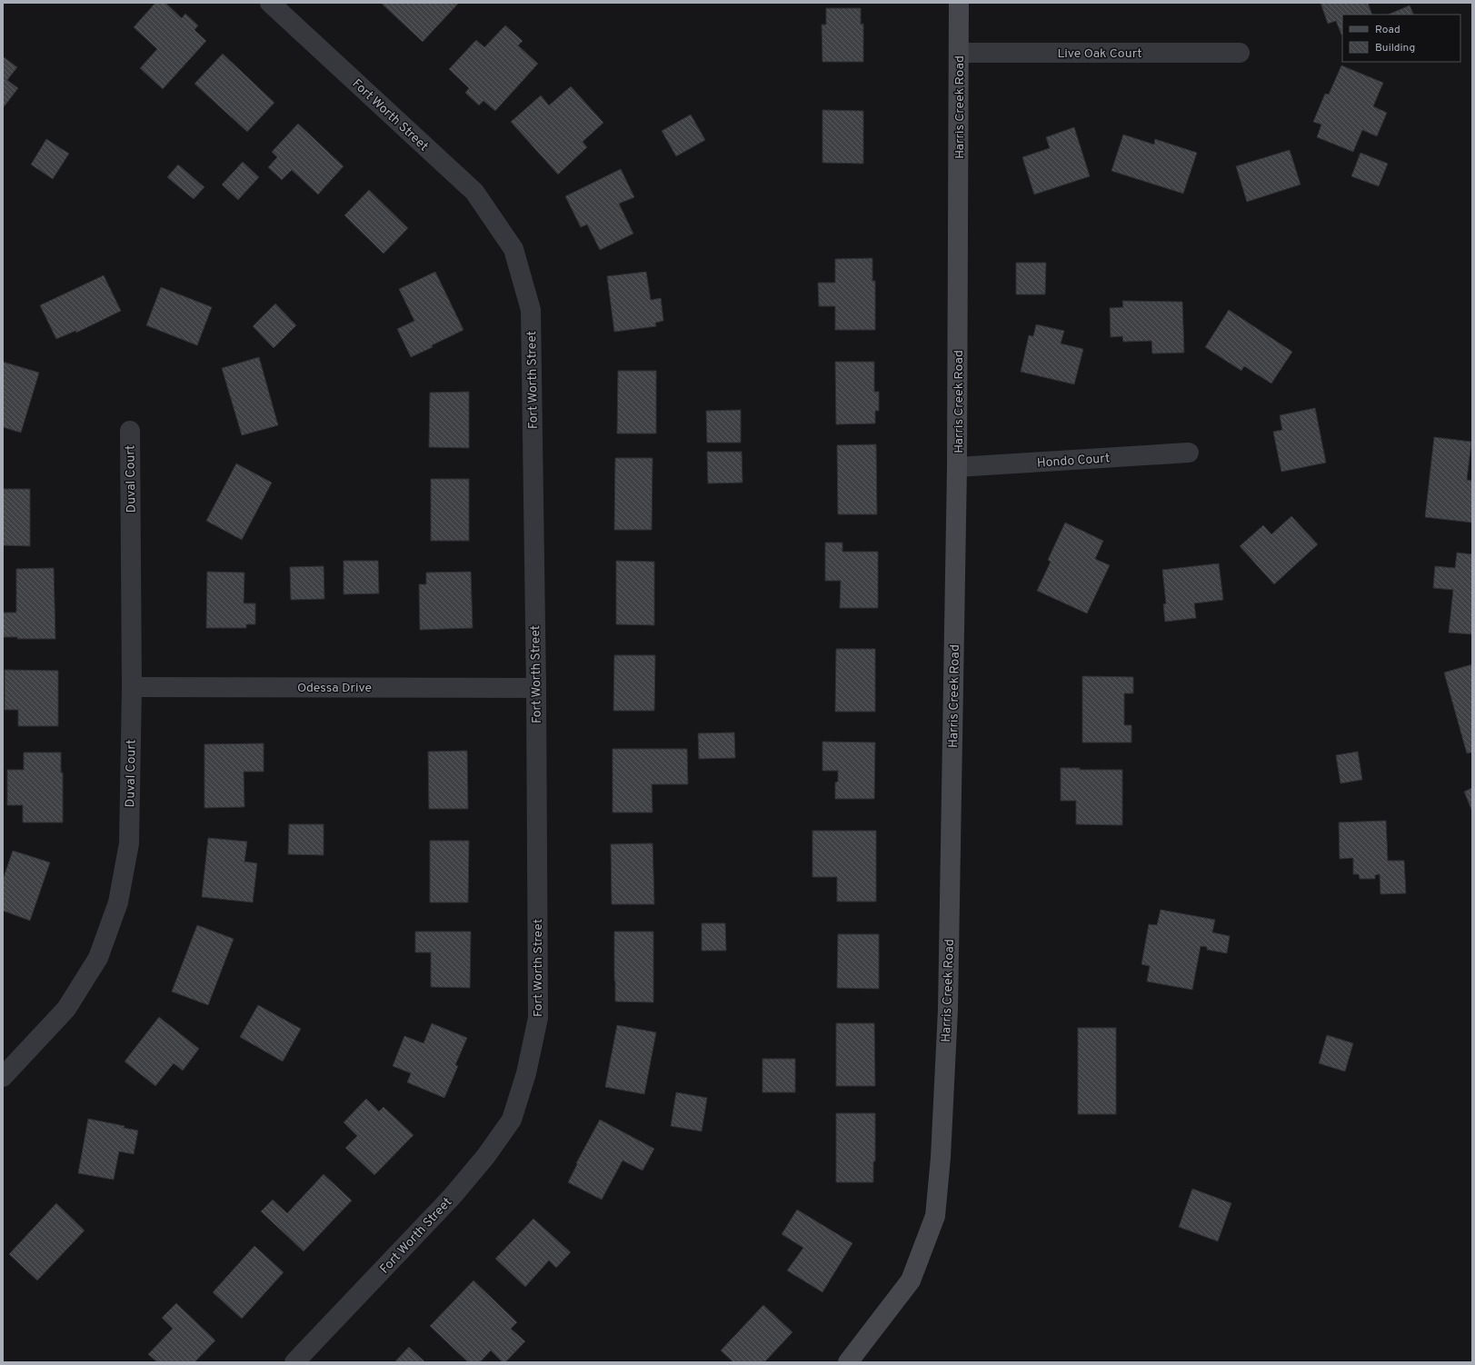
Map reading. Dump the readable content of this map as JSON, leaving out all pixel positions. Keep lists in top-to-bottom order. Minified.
{"streets":{"street":["Live Oak Court","Harris Creek Road","Fort Worth Street","Hondo Court","Duval Court","Odessa Drive"]},"crossings":[["Live Oak Court","Harris Creek Road"],["Harris Creek Road","Hondo Court"],["Fort Worth Street","Odessa Drive"],["Duval Court","Odessa Drive"]],"legend":["Road","Building"]}
